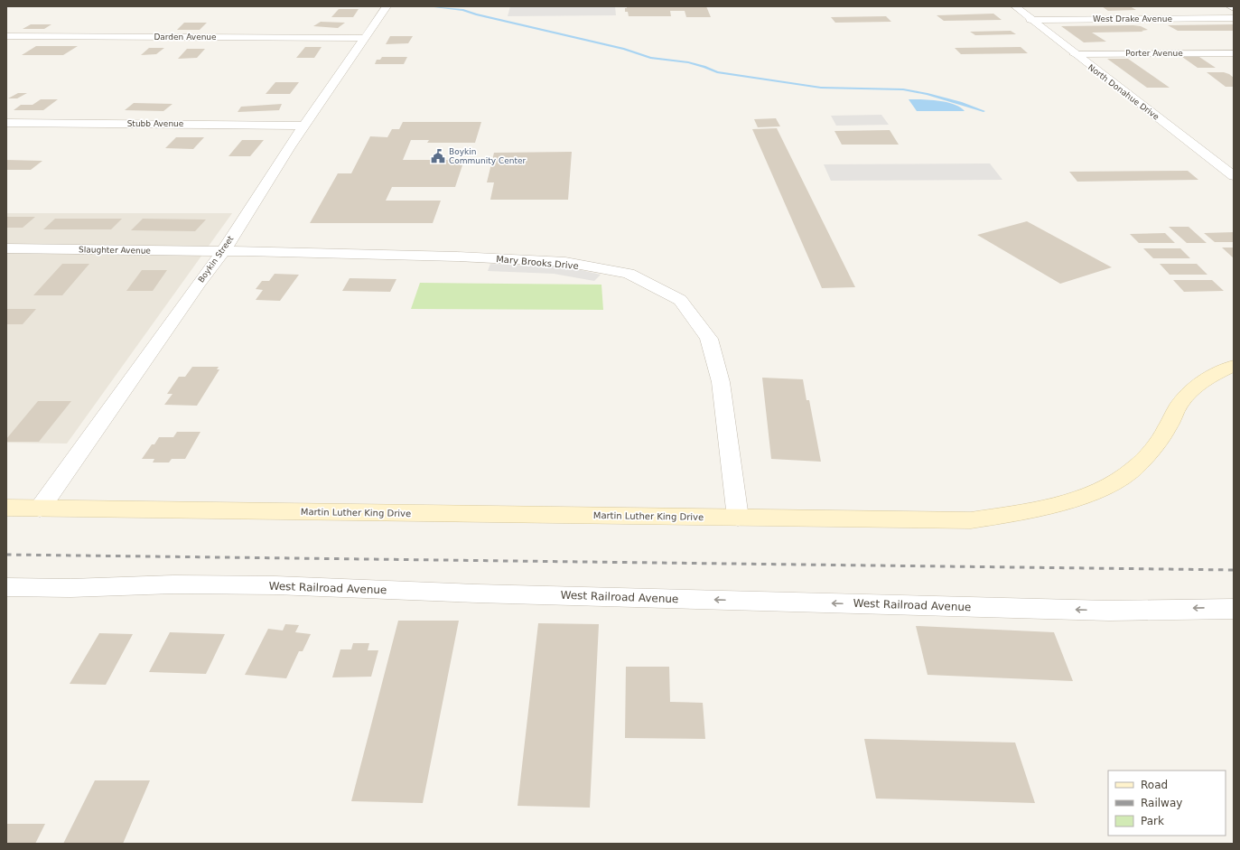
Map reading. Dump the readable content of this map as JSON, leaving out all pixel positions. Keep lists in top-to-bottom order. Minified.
{"streets":{"main road":["Martin Luther King Drive"],"street":["West Drake Avenue","Darden Avenue","Porter Avenue","North Donahue Drive","Stubb Avenue","Slaughter Avenue","Boykin Street","Mary Brooks Drive","West Railroad Avenue"]},"crossings":[["West Drake Avenue","North Donahue Drive"],["Darden Avenue","Boykin Street"],["Porter Avenue","North Donahue Drive"],["Stubb Avenue","Boykin Street"],["Slaughter Avenue","Boykin Street"],["Slaughter Avenue","Mary Brooks Drive"],["Boykin Street","Mary Brooks Drive"],["Boykin Street","Martin Luther King Drive"],["Mary Brooks Drive","Martin Luther King Drive"]],"one_way":["West Railroad Avenue"],"places":{"public building":["Boykin Community Center"]},"legend":["Road","Railway","Park"]}
